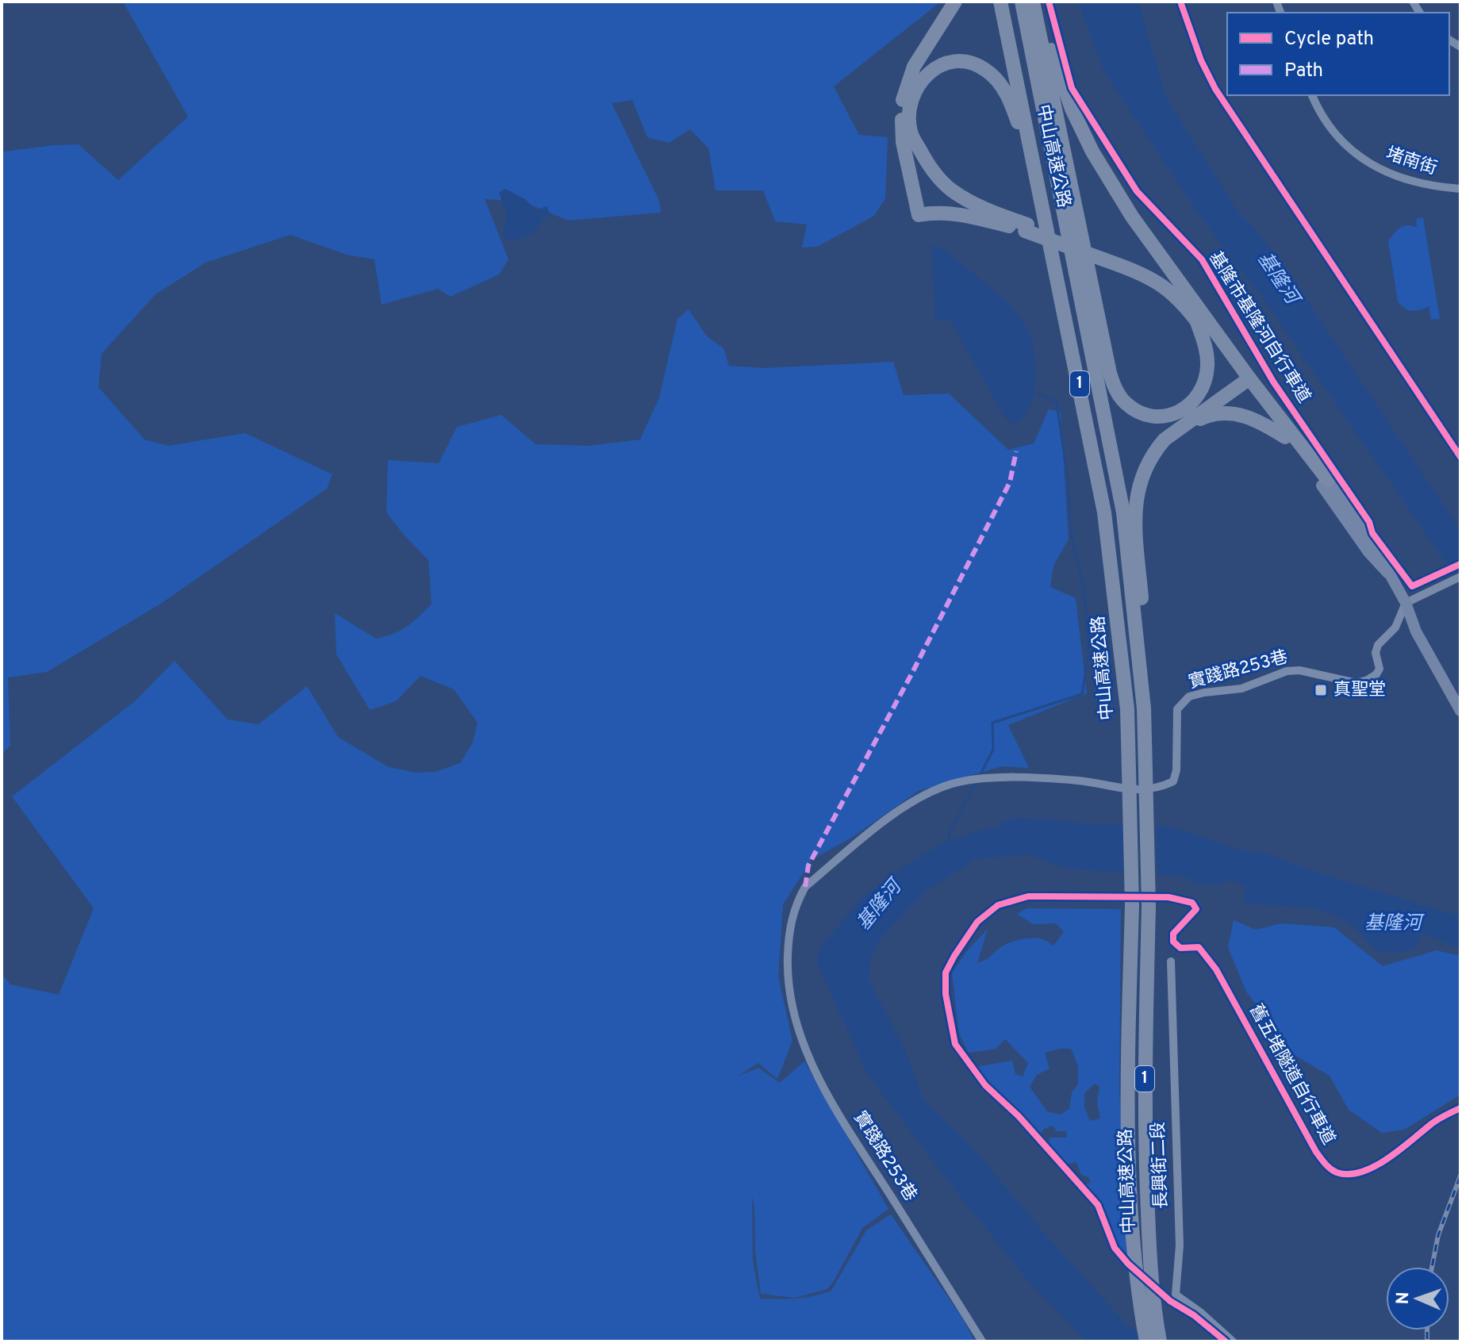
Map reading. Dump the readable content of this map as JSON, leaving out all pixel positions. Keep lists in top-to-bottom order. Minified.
{"streets":{"highway":["中山高速公路","1"],"street":["堵南街","實踐路253巷","長興街二段"],"cycle path":["基隆市基隆河自行車道","舊五堵隧道自行車道"]},"water":["基隆河"],"places":{"transit":["真聖堂"]},"legend":["Cycle path","Path"],"north":"left"}
